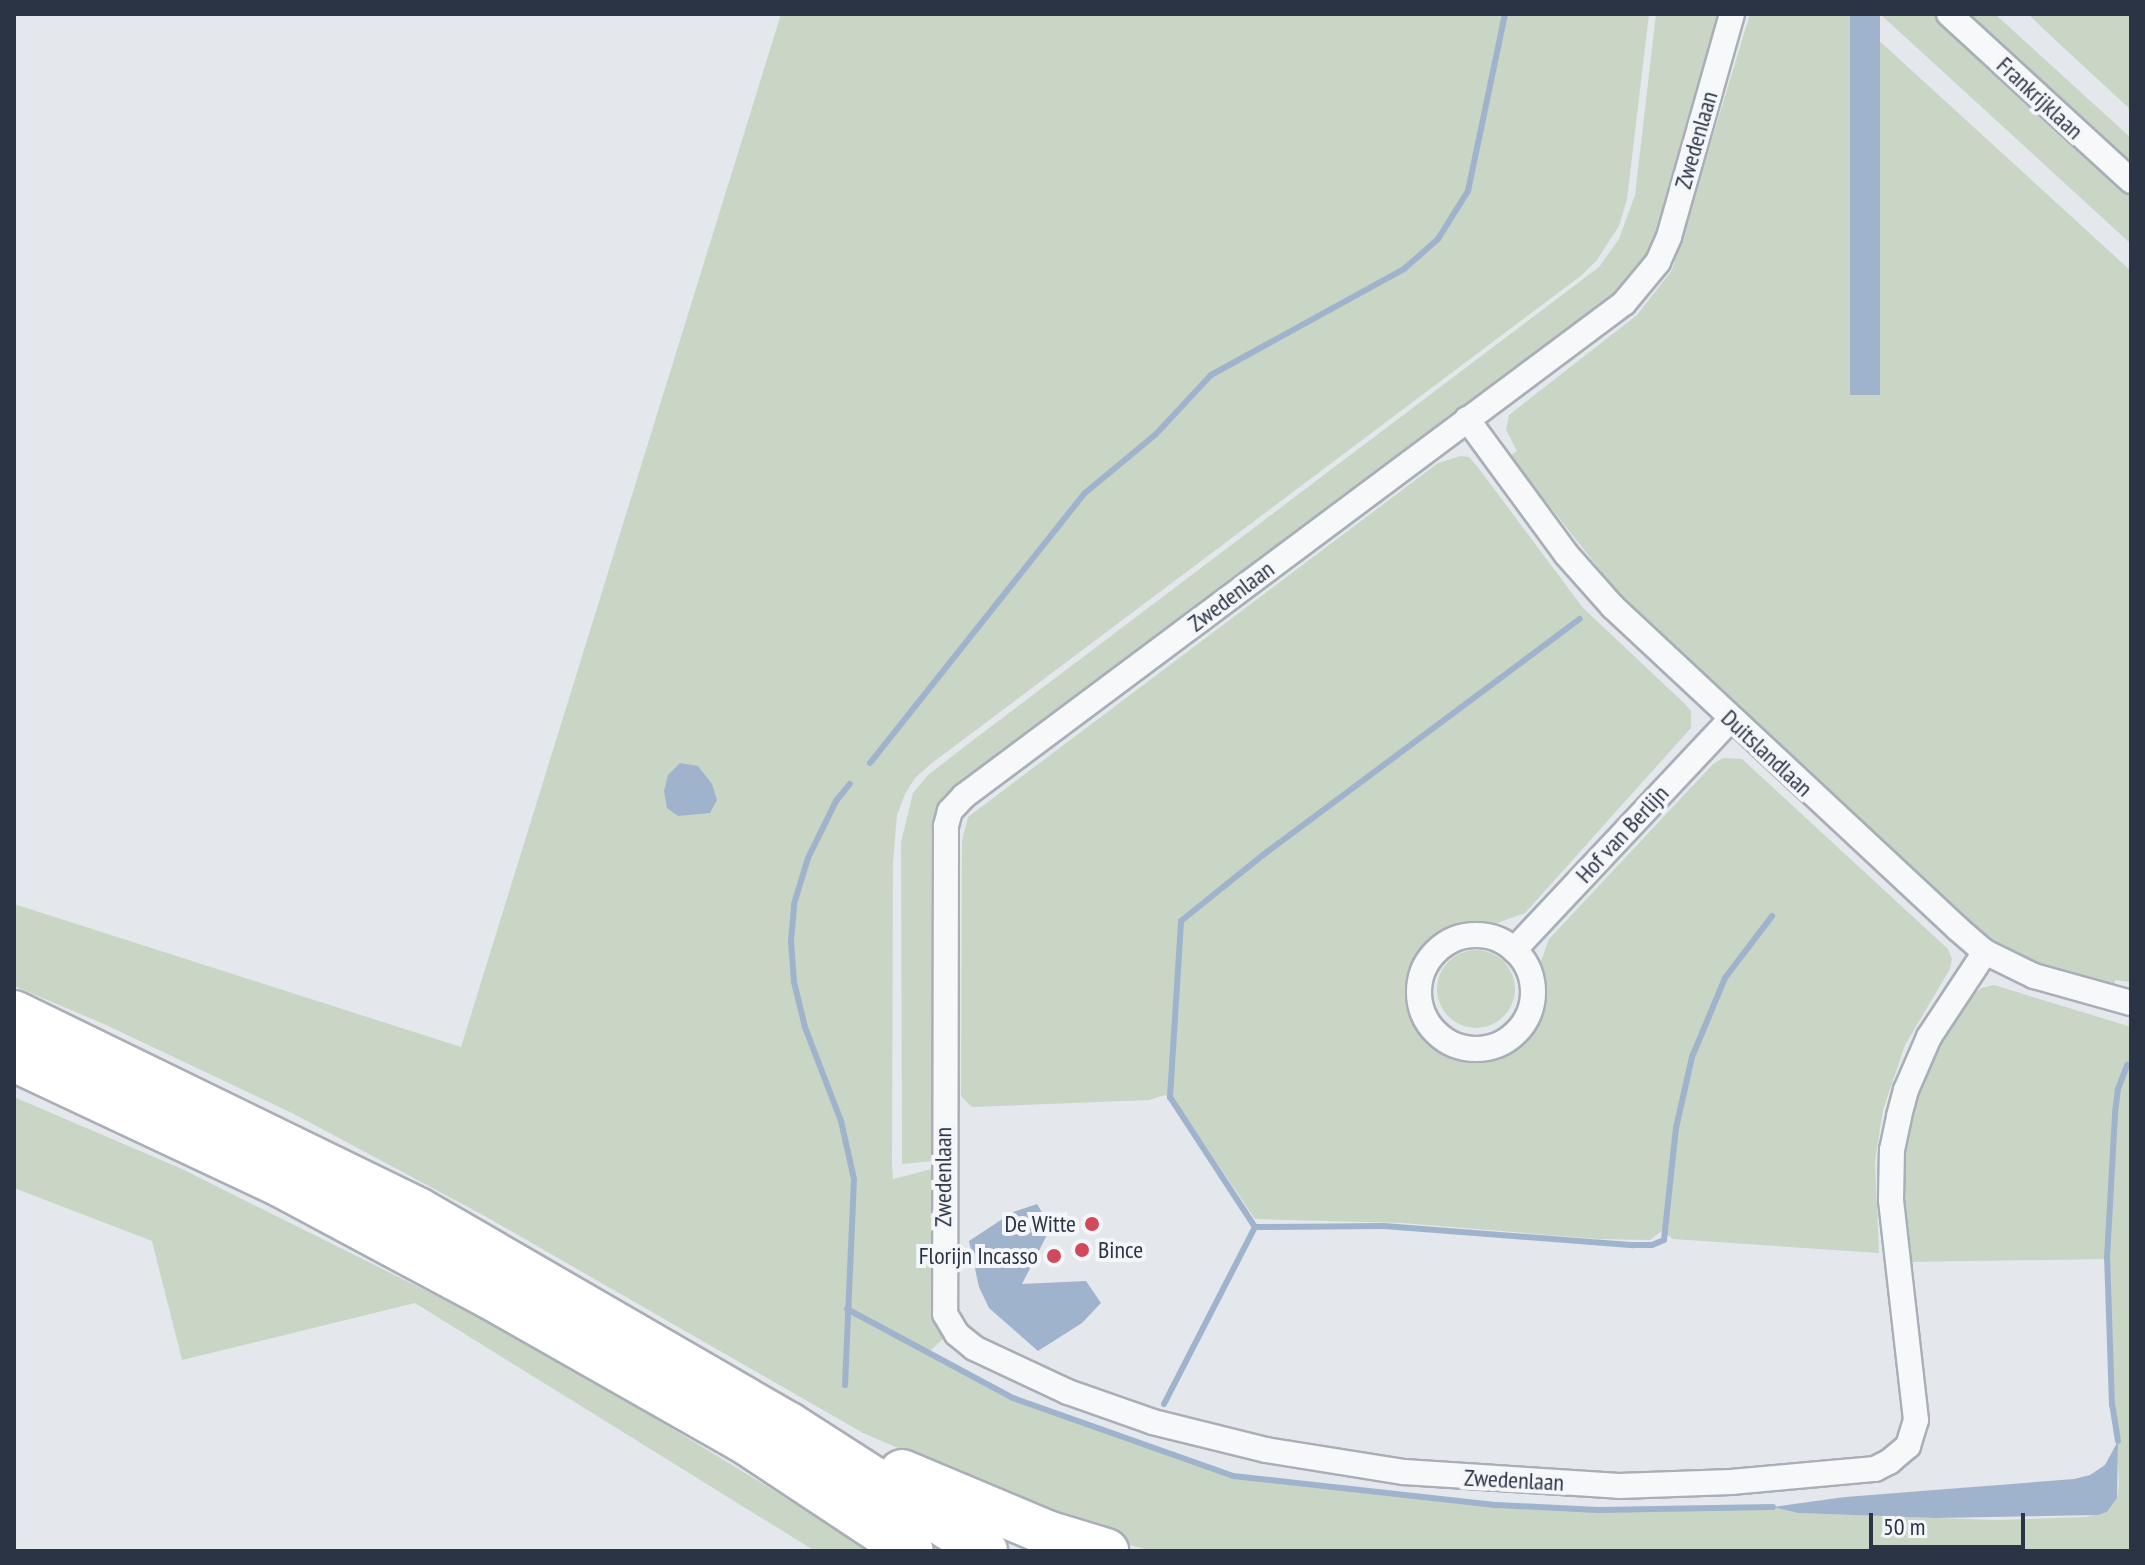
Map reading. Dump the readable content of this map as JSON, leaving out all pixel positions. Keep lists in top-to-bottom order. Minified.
{"streets":{"street":["Frankrijklaan","Zwedenlaan","Duitslandlaan","Hof van Berlijn"]},"crossings":[["Zwedenlaan","Duitslandlaan"],["Duitslandlaan","Hof van Berlijn"]],"places":["De Witte","Bince","Florijn Incasso"],"scale_bar":"50 m"}
